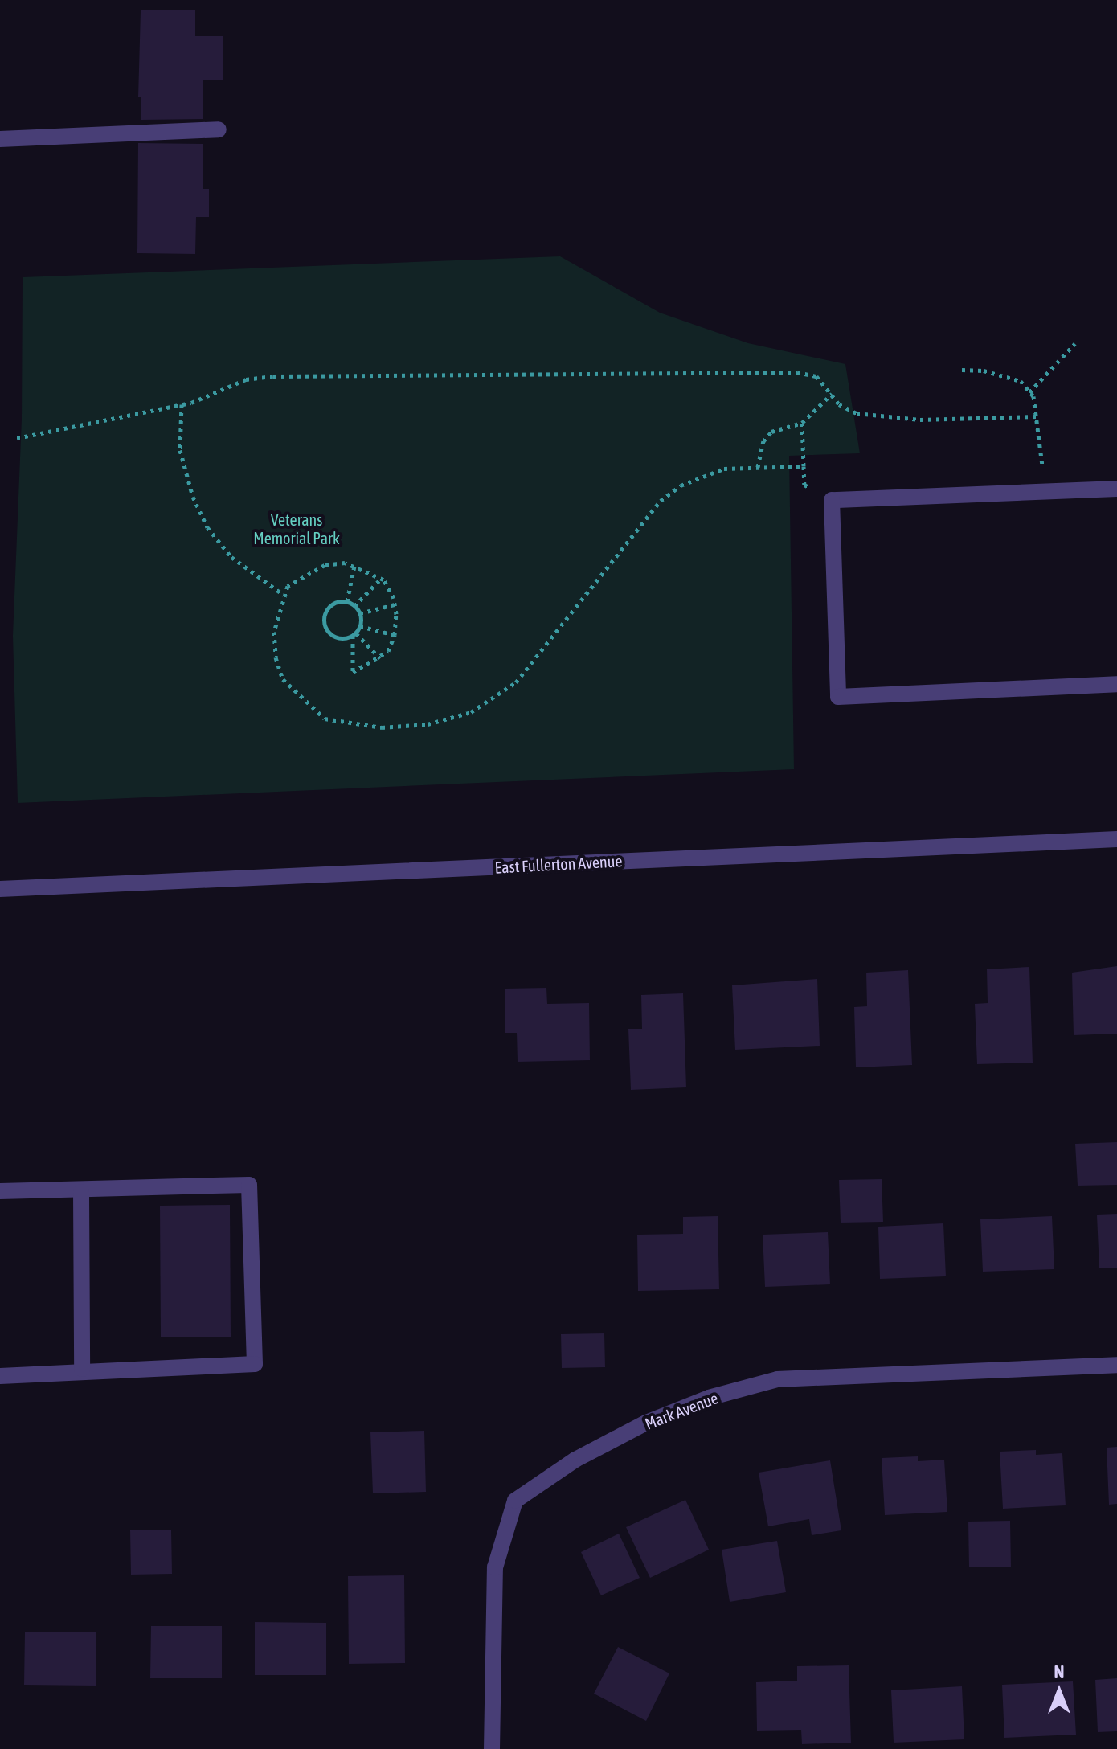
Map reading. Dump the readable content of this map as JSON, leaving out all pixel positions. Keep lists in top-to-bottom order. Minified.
{"streets":{"street":["East Fullerton Avenue","Mark Avenue"]},"parks":["Veterans Memorial Park"],"north":"top"}
